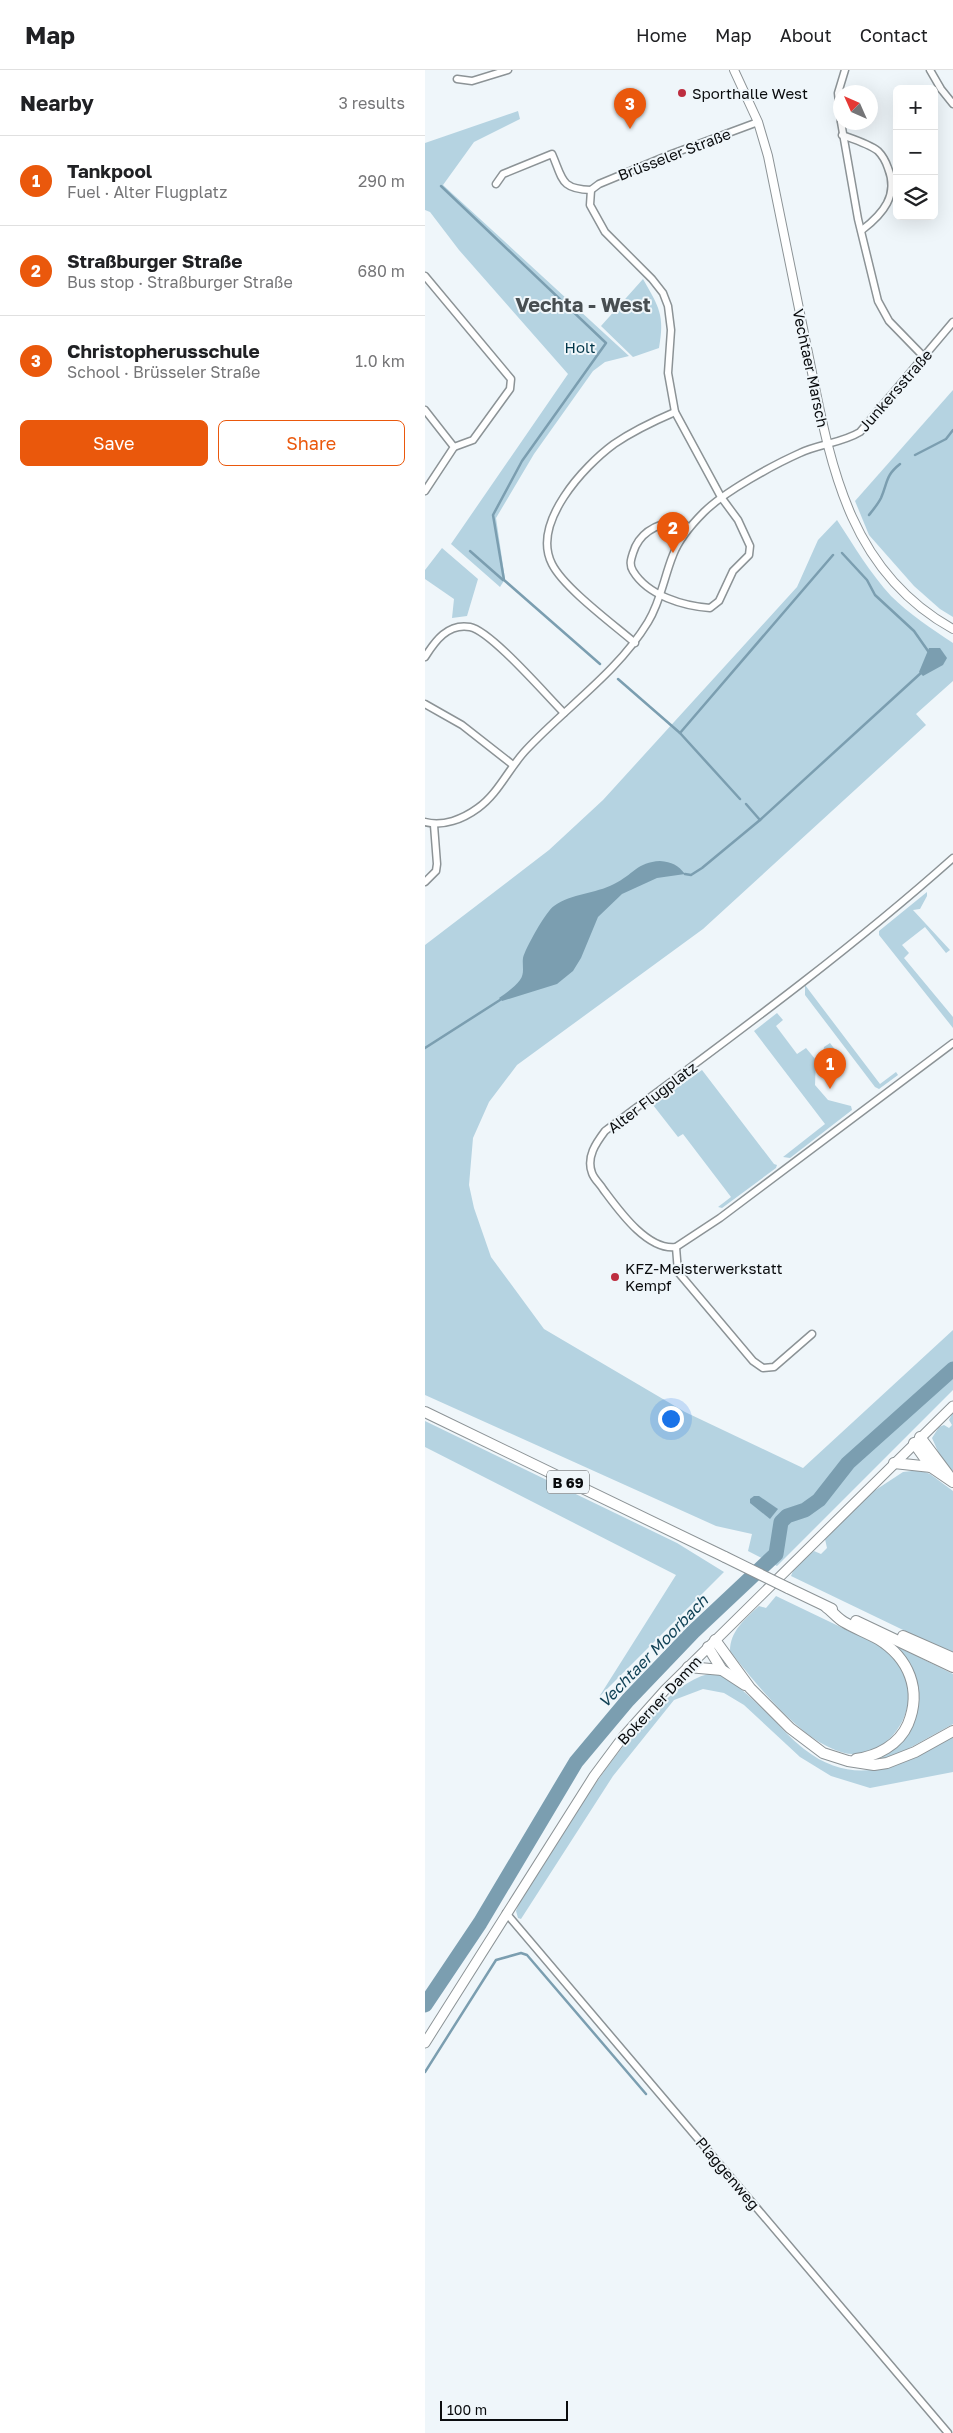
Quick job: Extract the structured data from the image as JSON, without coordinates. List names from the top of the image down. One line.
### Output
{"streets":{"main road":["B 69","Bokerner Damm"],"street":["Brüsseler Straße","Vechtaer Marsch","Junkersstraße","Alter Flugplatz","Plaggenweg"]},"crossings":[["Brüsseler Straße","Vechtaer Marsch"],["Vechtaer Marsch","Junkersstraße"],["Bokerner Damm","Plaggenweg"]],"districts":["Vechta - West"],"water":["Vechtaer Moorbach"],"parks":["Holt"],"places":["Sporthalle West","KFZ-Meisterwerkstatt Kempf"],"scale_bar":"100 m","north":"top left","page":{"header":"Map","nav":["Home","Map","About","Contact"],"heading":["Nearby","3 results"],"map_buttons":["+","−"],"pins":["3","2","1"],"list":[{"mark":"1","name":"Tankpool","note":"Fuel · Alter Flugplatz","value":"290 m"},{"mark":"2","name":"Straßburger Straße","note":"Bus stop · Straßburger Straße","value":"680 m"},{"mark":"3","name":"Christopherusschule","note":"School · Brüsseler Straße","value":"1.0 km"}],"buttons":["Save","Share"],"scale":"100 m"}}
